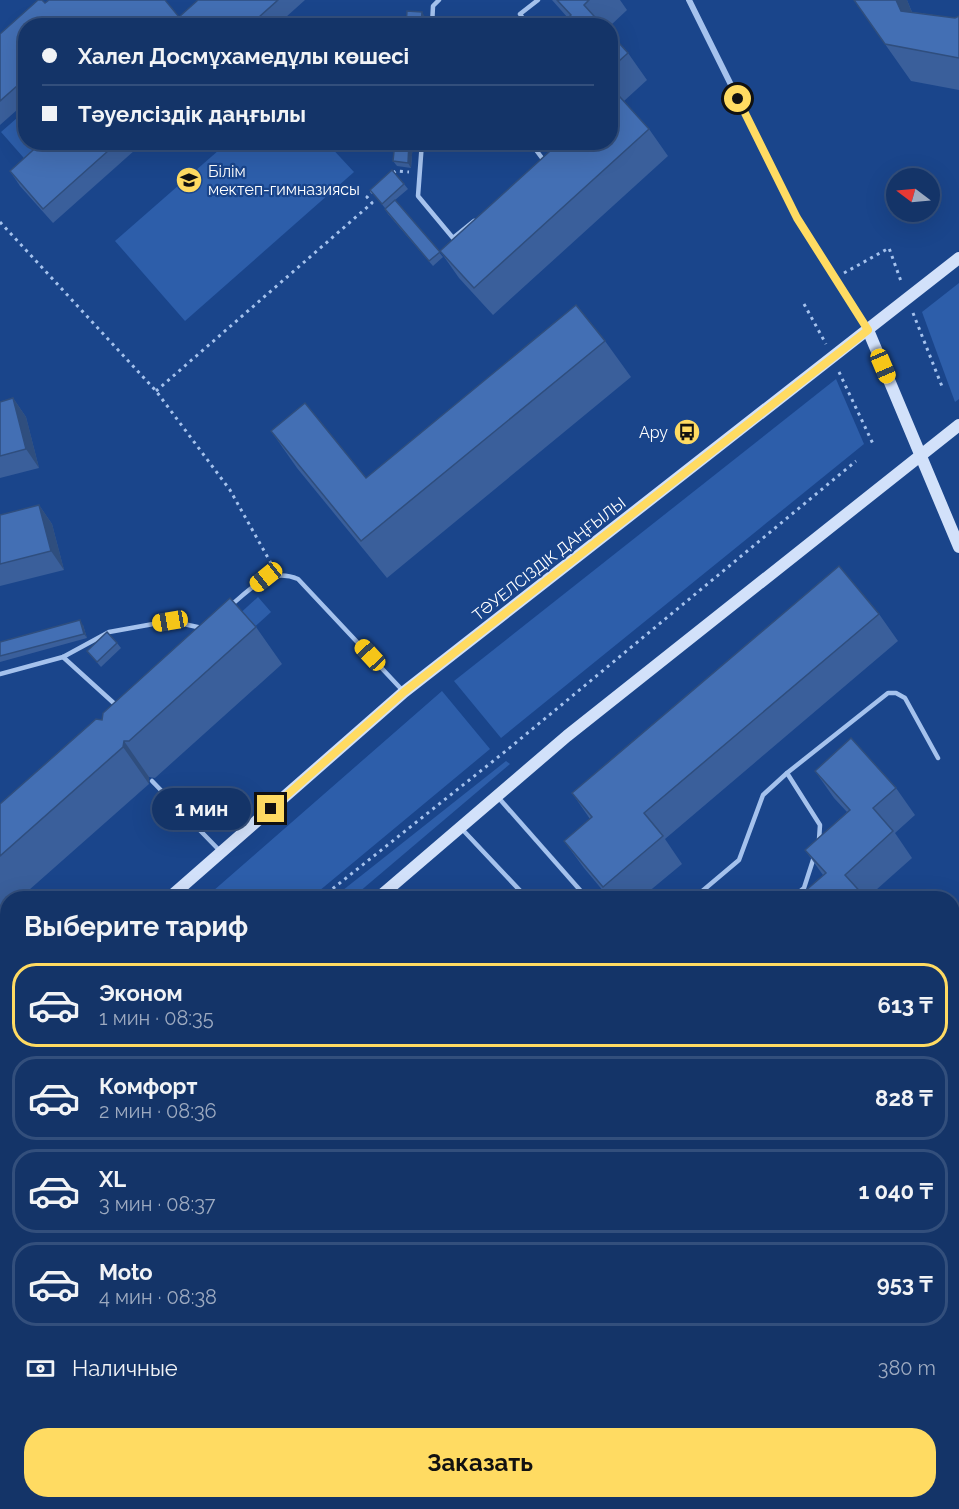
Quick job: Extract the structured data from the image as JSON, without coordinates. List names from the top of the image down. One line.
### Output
{"streets":{"street":["ТӘУЕЛСІЗДІК ДАҢҒЫЛЫ"]},"places":{"school or university":["Білім мектеп-гимназиясы"],"bus stop":["Ару"]},"north":"left","page":{"banner":["Халел Досмұхамедұлы көшесі","Тәуелсіздік даңғылы"],"bubble":"1 мин","heading":"Выберите тариф","list":[{"name":"Эконом","note":"1 мин · 08:35","value":"613 ₸"},{"name":"Комфорт","note":"2 мин · 08:36","value":"828 ₸"},{"name":"XL","note":"3 мин · 08:37","value":"1 040 ₸"},{"name":"Moto","note":"4 мин · 08:38","value":"953 ₸"}],"pay":["Наличные","380 m"],"buttons":"Заказать"}}
